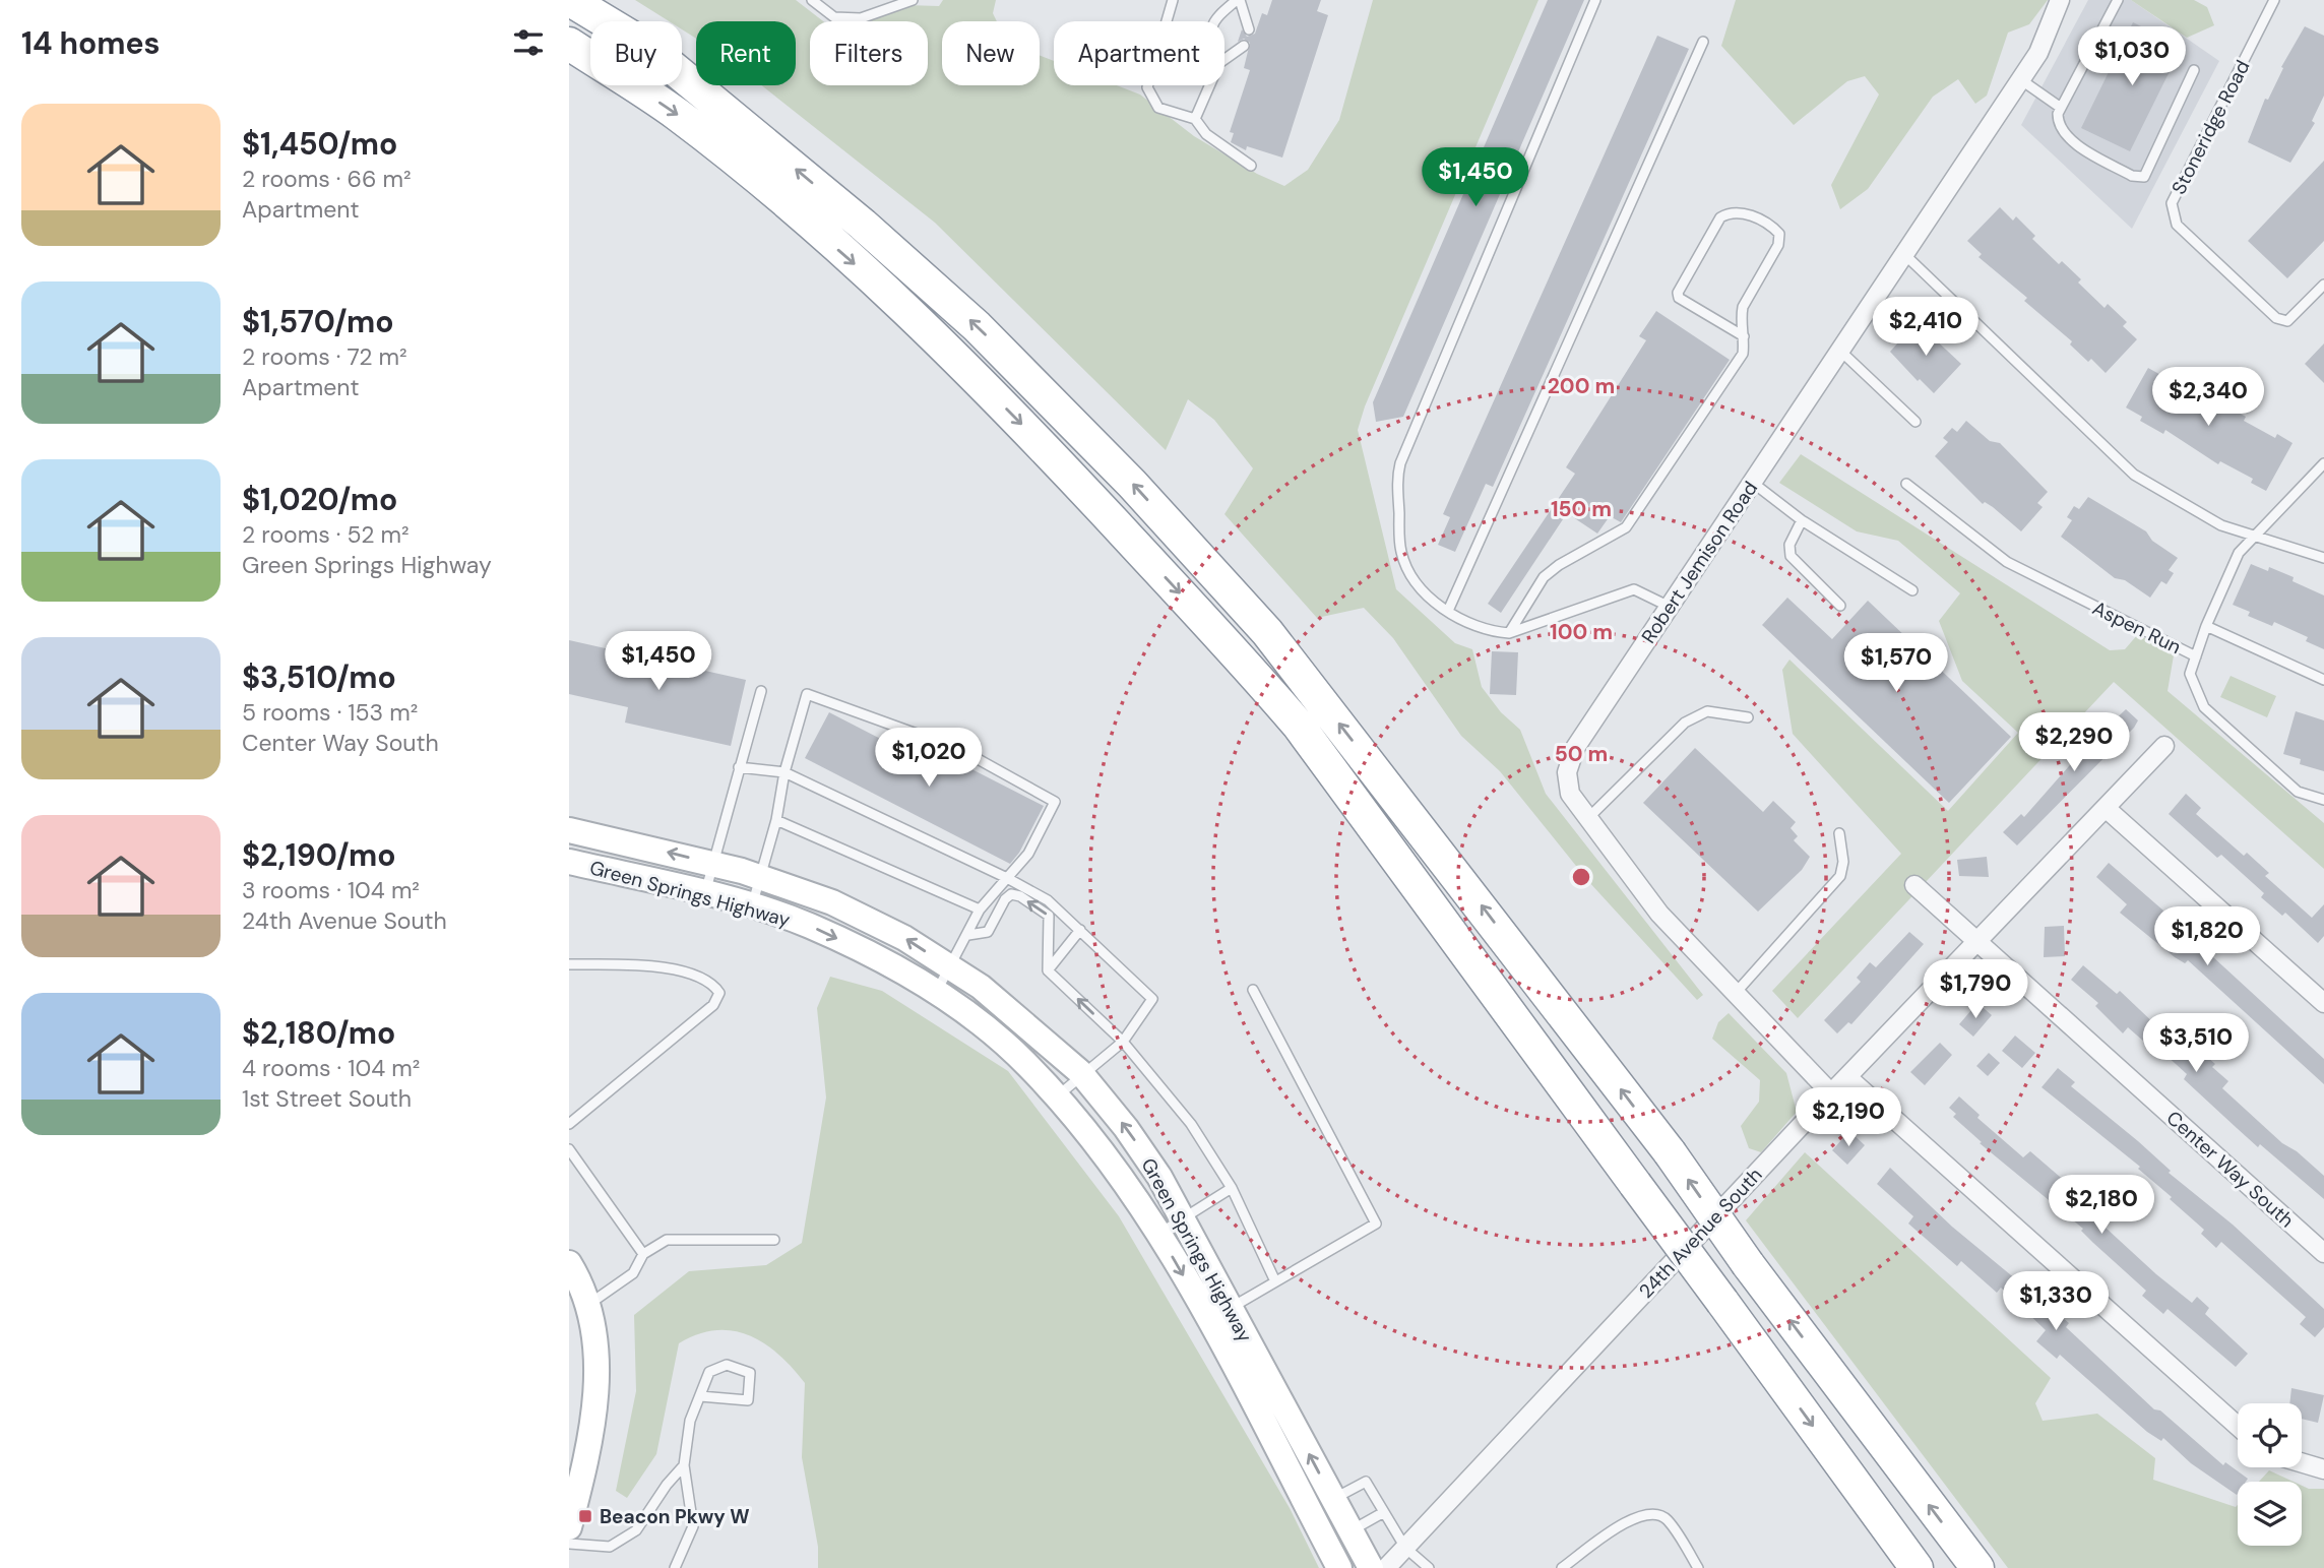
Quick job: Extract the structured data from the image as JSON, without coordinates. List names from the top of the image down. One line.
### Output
{"streets":{"main road":["Green Springs Highway"],"street":["Robert Jemison Road","Center Way South","24th Avenue South"],"lane":["Stoneridge Road","Aspen Run"]},"crossings":[["Robert Jemison Road","24th Avenue South"],["Center Way South","24th Avenue South"]],"places":{"transit":["Beacon Pkwy W"]},"page":{"heading":"14 homes","chip":["Buy","Rent","Filters","New","Apartment"],"price":["$1,030","$1,450","$2,410","$2,340","$1,450","$1,570","$2,290","$1,020","$1,820","$1,790","$3,510","$2,190","$2,180","$1,330"],"list":[{"name":"$1,450/mo","note":"2 rooms · 66 m² · Apartment"},{"name":"$1,570/mo","note":"2 rooms · 72 m² · Apartment"},{"name":"$1,020/mo","note":"2 rooms · 52 m² · Green Springs Highway"},{"name":"$3,510/mo","note":"5 rooms · 153 m² · Center Way South"},{"name":"$2,190/mo","note":"3 rooms · 104 m² · 24th Avenue South"},{"name":"$2,180/mo","note":"4 rooms · 104 m² · 1st Street South"}]},"rings":["200 m","150 m","100 m","50 m"]}
